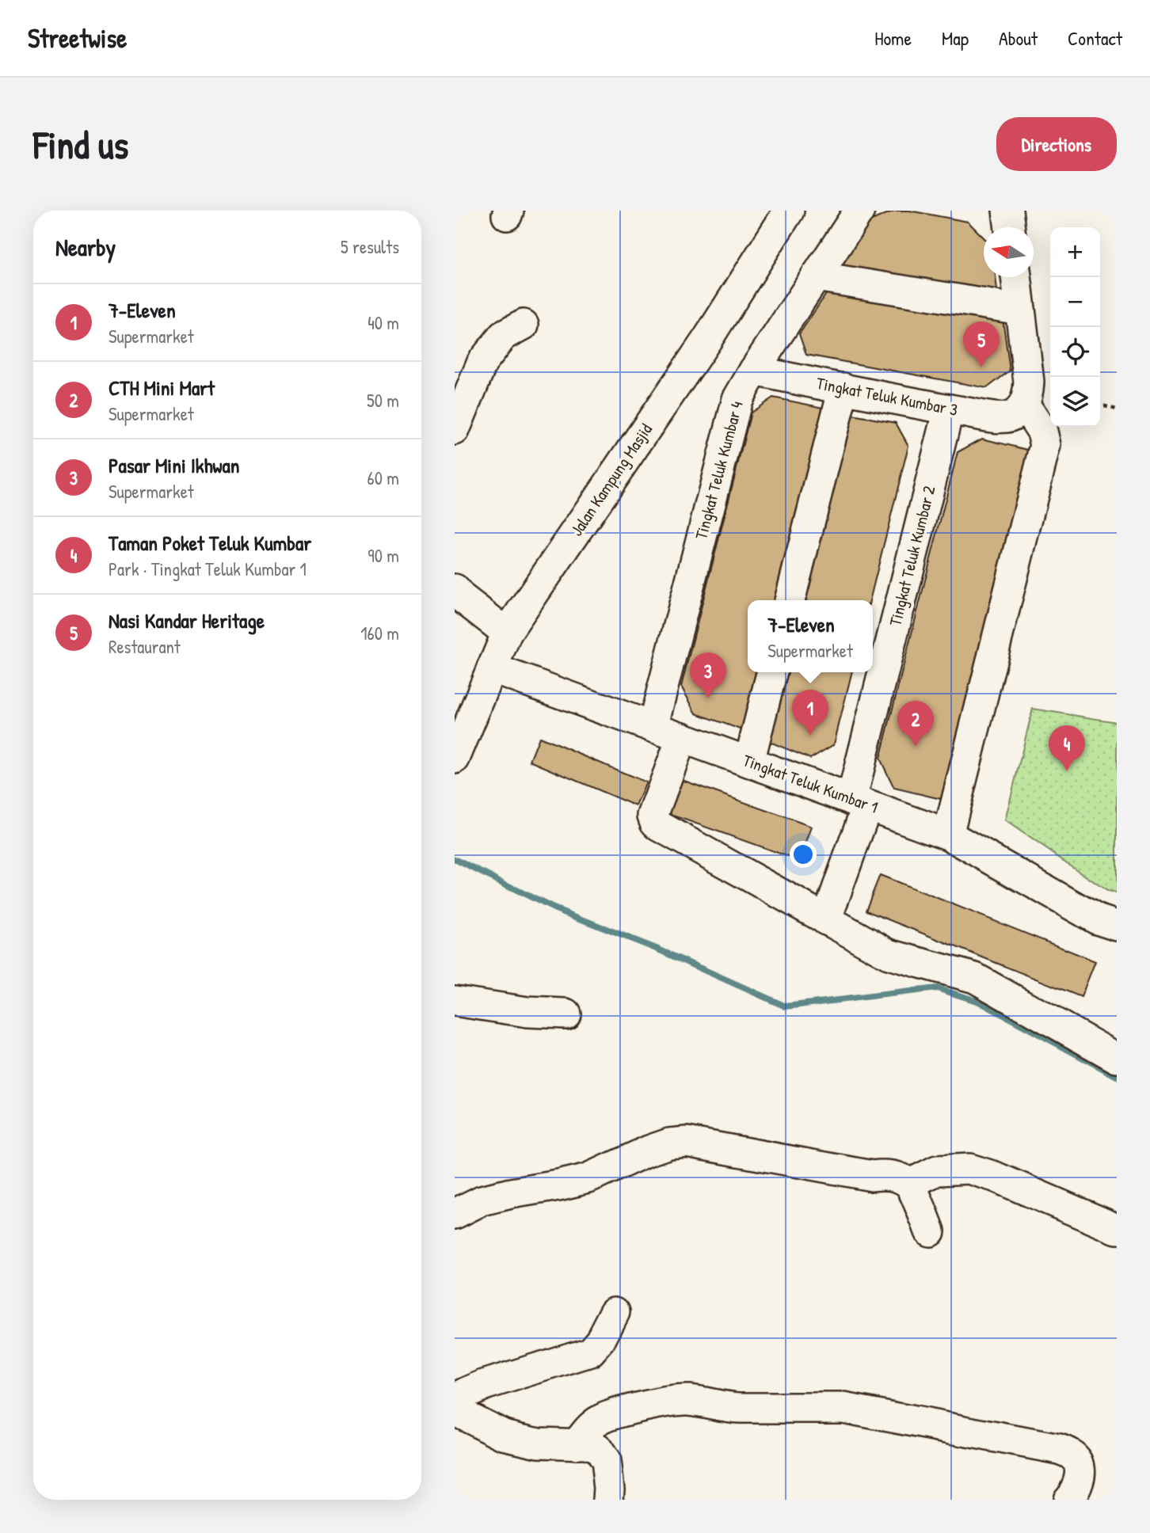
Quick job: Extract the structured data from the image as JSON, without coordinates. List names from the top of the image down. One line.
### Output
{"streets":{"street":["Tingkat Teluk Kumbar 3","Tingkat Teluk Kumbar 4","Jalan Kampung Masjid","Tingkat Teluk Kumbar 2","Tingkat Teluk Kumbar 1"]},"crossings":[["Tingkat Teluk Kumbar 3","Tingkat Teluk Kumbar 4"],["Tingkat Teluk Kumbar 3","Tingkat Teluk Kumbar 2"],["Tingkat Teluk Kumbar 4","Tingkat Teluk Kumbar 1"],["Jalan Kampung Masjid","Tingkat Teluk Kumbar 1"],["Tingkat Teluk Kumbar 2","Tingkat Teluk Kumbar 1"]],"north":"left","page":{"header":"Streetwise","nav":["Home","Map","About","Contact"],"buttons":"Directions","title":"Find us","heading":["Nearby","5 results"],"map_buttons":["+","−"],"list":[{"mark":"1","name":"7-Eleven","note":"Supermarket","value":"40 m"},{"mark":"2","name":"CTH Mini Mart","note":"Supermarket","value":"50 m"},{"mark":"3","name":"Pasar Mini Ikhwan","note":"Supermarket","value":"60 m"},{"mark":"4","name":"Taman Poket Teluk Kumbar","note":"Park · Tingkat Teluk Kumbar 1","value":"90 m"},{"mark":"5","name":"Nasi Kandar Heritage","note":"Restaurant","value":"160 m"}],"pins":["5","3","1","2","4"],"popup":["7-Eleven","Supermarket"]}}
